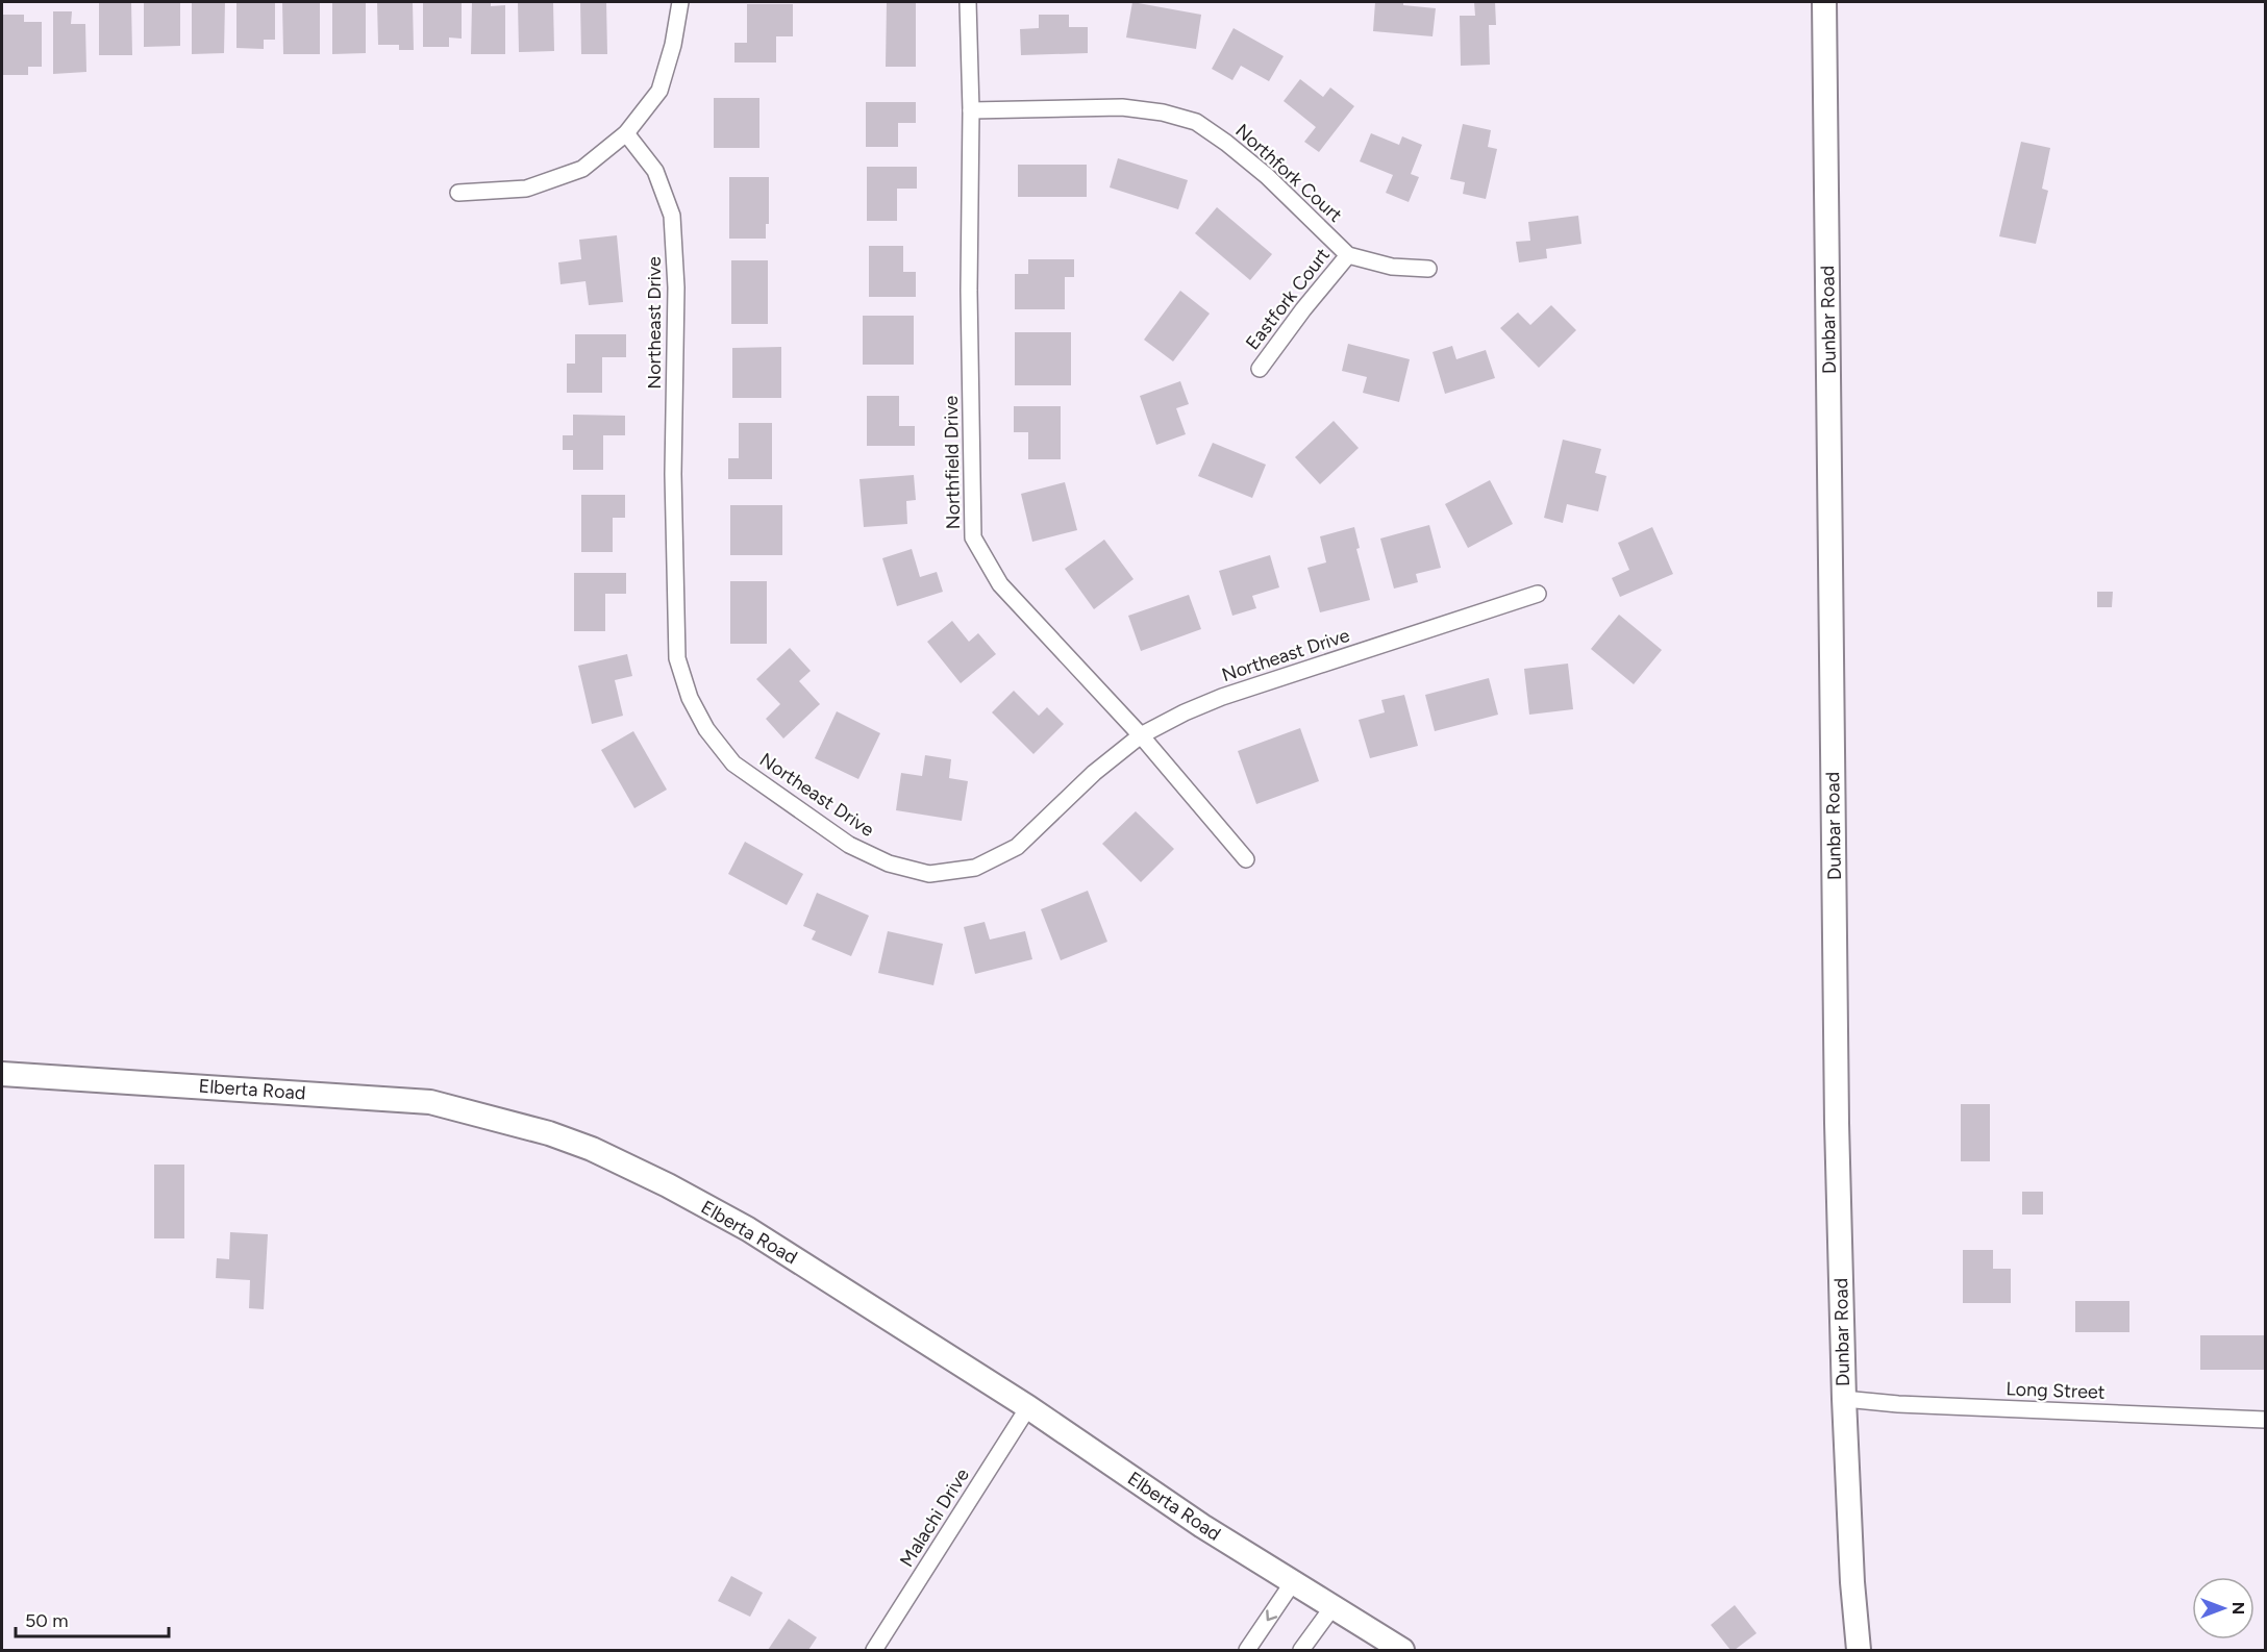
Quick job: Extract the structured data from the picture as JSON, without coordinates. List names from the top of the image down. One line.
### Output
{"streets":{"street":["Northfork Court","Eastfork Court","Dunbar Road","Northeast Drive","Northfield Drive","Elberta Road","Long Street","Malachi Drive"]},"crossings":[["Northfork Court","Eastfork Court"],["Northfork Court","Northfield Drive"],["Dunbar Road","Long Street"],["Northeast Drive","Northfield Drive"],["Elberta Road","Malachi Drive"]],"scale_bar":"50 m","north":"right"}
